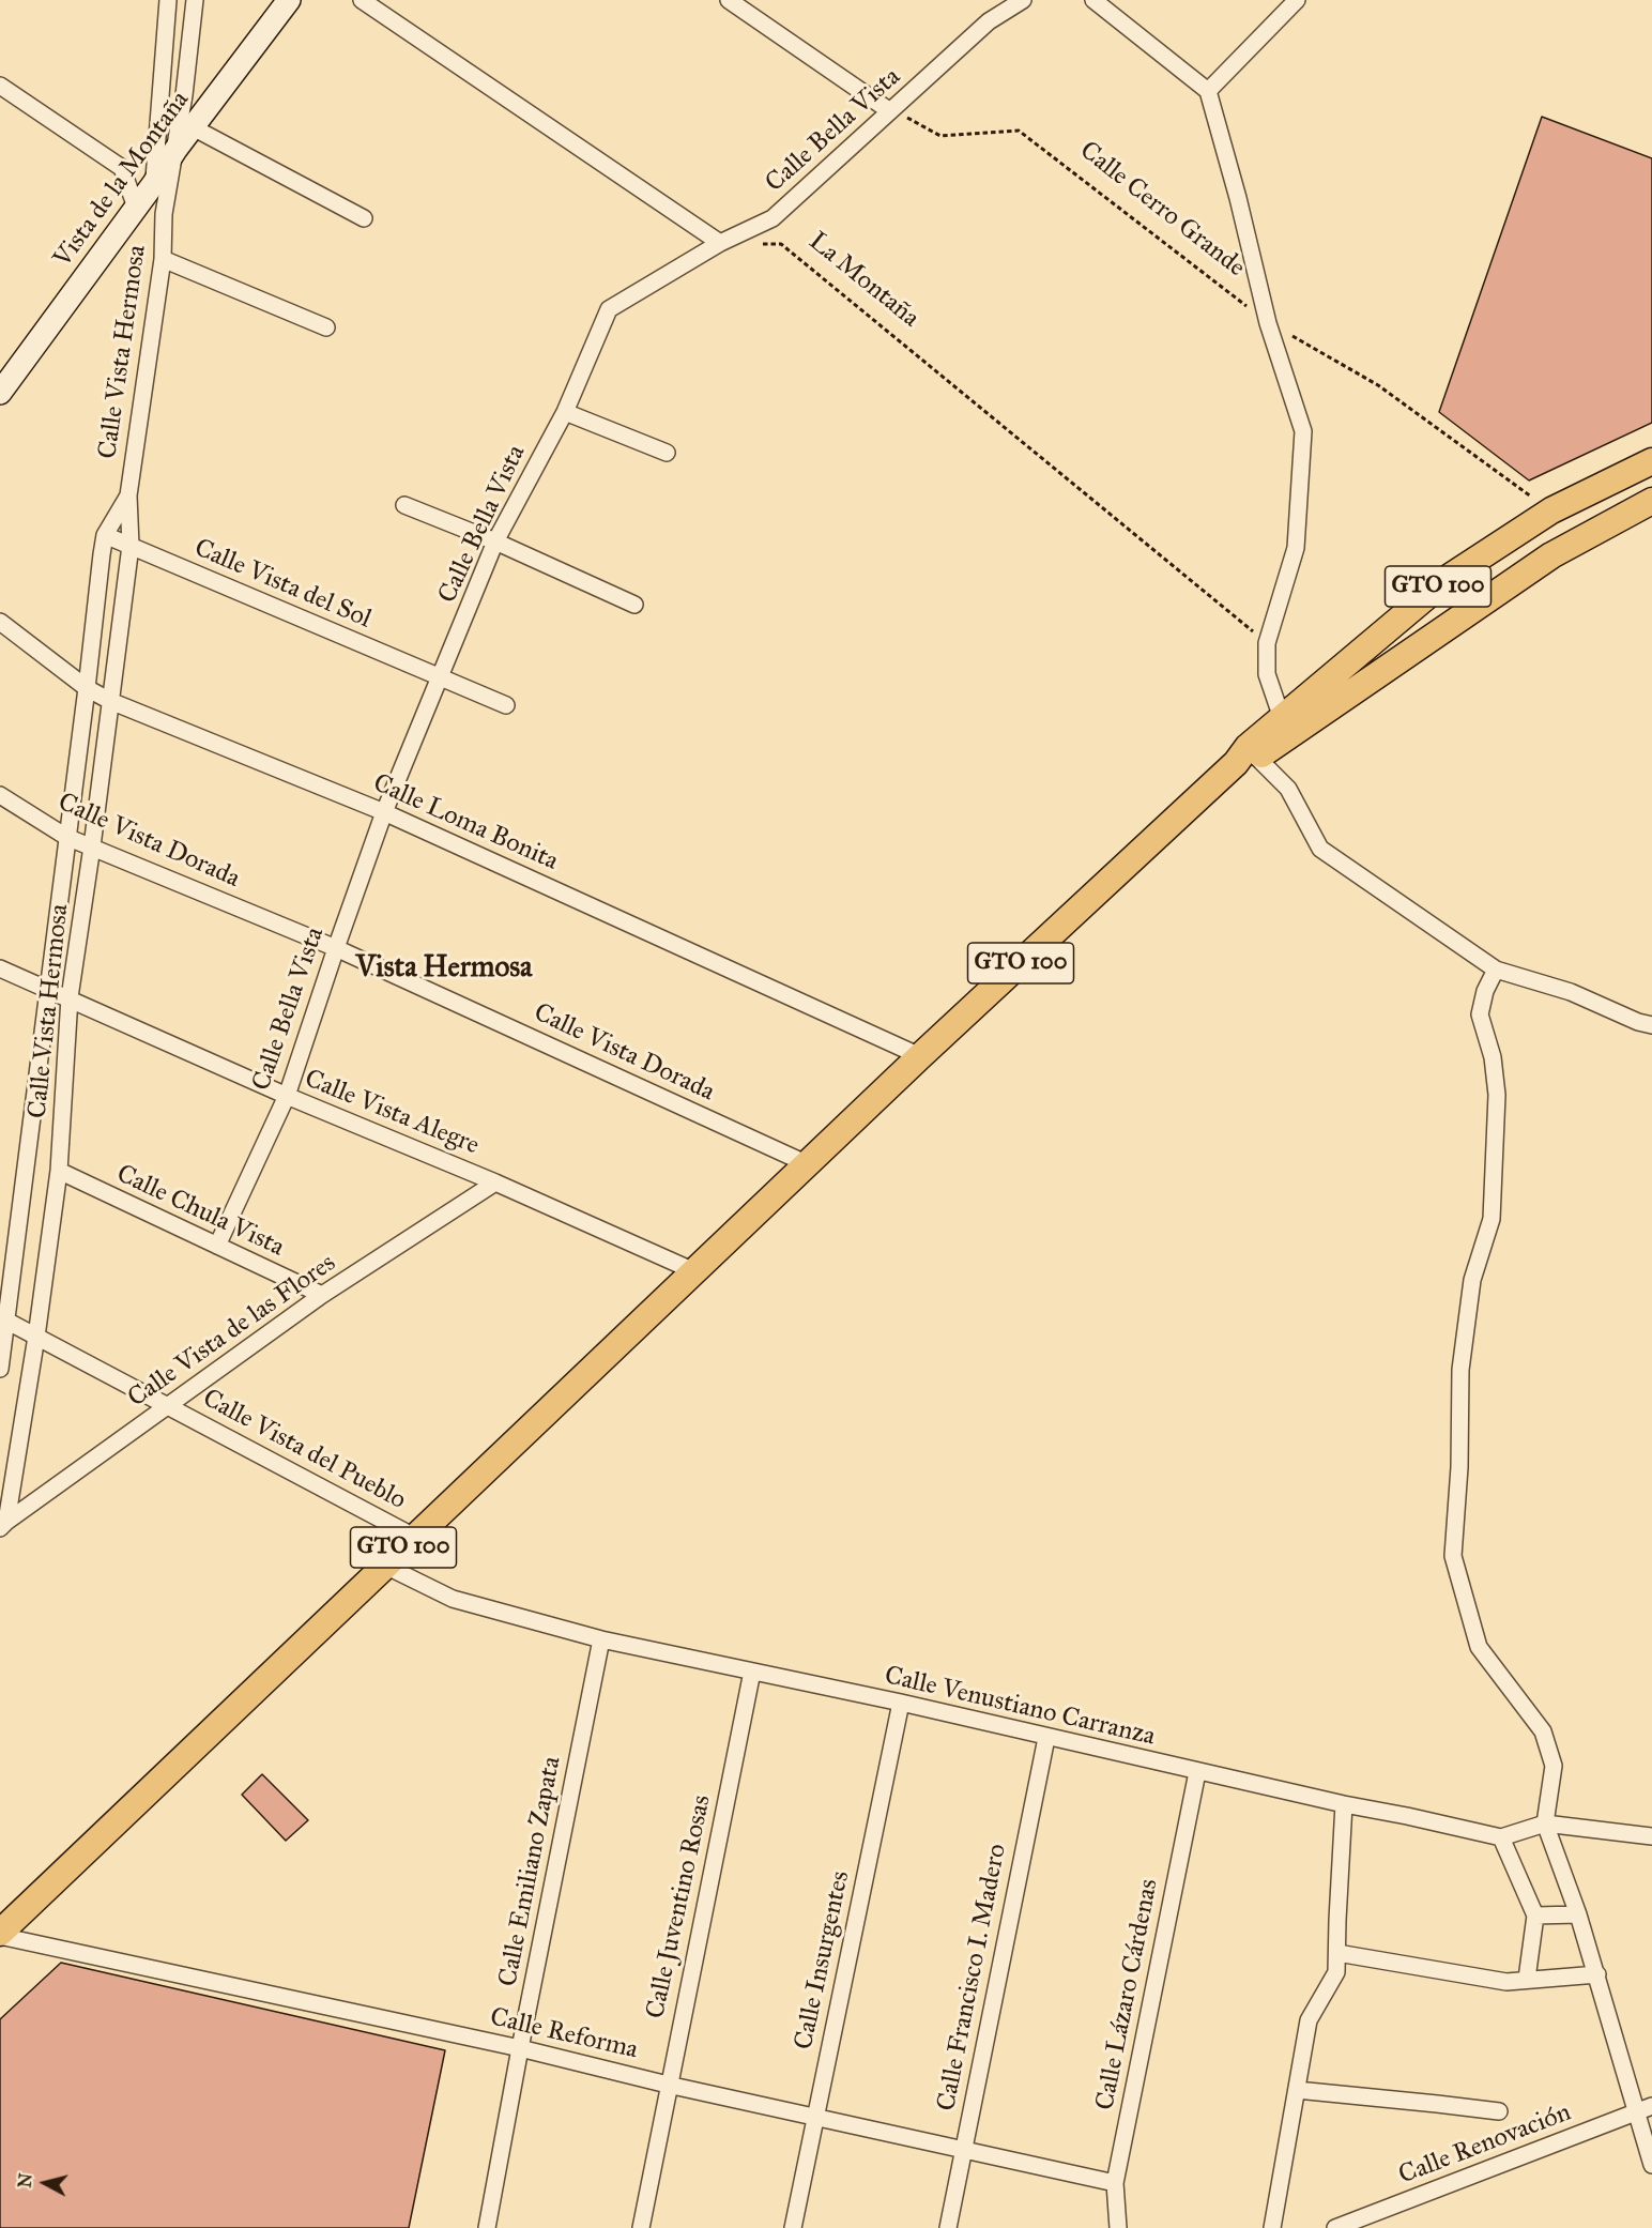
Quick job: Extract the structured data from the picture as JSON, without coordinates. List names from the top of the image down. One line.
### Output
{"streets":{"main road":["GTO 100"],"street":["Calle Bella Vista","Vista de la Montaña","Calle Vista Hermosa","Calle Vista del Sol","Calle Loma Bonita","Calle Vista Dorada","Calle Vista Alegre","Calle Chula Vista","Calle Vista de las Flores","Calle Vista del Pueblo","Calle Venustiano Carranza","Calle Emiliano Zapata","Calle Juventino Rosas","Calle Insurgentes","Calle Francisco I. Madero","Calle Lázaro Cárdenas","Calle Reforma","Calle Renovación"],"path":["Calle Cerro Grande","La Montaña"]},"crossings":[["Calle Bella Vista","Calle Cerro Grande"],["Calle Bella Vista","Calle Vista del Sol"],["Calle Bella Vista","Calle Loma Bonita"],["Calle Bella Vista","Calle Vista Dorada"],["Calle Bella Vista","Calle Vista Alegre"],["Calle Bella Vista","Calle Chula Vista"],["Vista de la Montaña","Calle Vista Hermosa"],["Calle Cerro Grande","GTO 100"],["Calle Vista Hermosa","Calle Vista del Sol"],["Calle Vista Hermosa","Calle Loma Bonita"],["Calle Vista Hermosa","Calle Vista Dorada"],["Calle Vista Hermosa","Calle Vista Alegre"],["Calle Vista Hermosa","Calle Chula Vista"],["Calle Vista Hermosa","Calle Vista de las Flores"],["Calle Vista Hermosa","Calle Vista del Pueblo"],["GTO 100","Calle Loma Bonita"],["GTO 100","Calle Vista Dorada"],["GTO 100","Calle Vista Alegre"],["GTO 100","Calle Vista del Pueblo"],["GTO 100","Calle Venustiano Carranza"],["GTO 100","Calle Reforma"],["Calle Vista Alegre","Calle Vista de las Flores"],["Calle Chula Vista","Calle Vista de las Flores"],["Calle Vista de las Flores","Calle Vista del Pueblo"],["Calle Venustiano Carranza","Calle Emiliano Zapata"],["Calle Venustiano Carranza","Calle Juventino Rosas"],["Calle Venustiano Carranza","Calle Insurgentes"],["Calle Venustiano Carranza","Calle Francisco I. Madero"],["Calle Venustiano Carranza","Calle Lázaro Cárdenas"],["Calle Emiliano Zapata","Calle Reforma"],["Calle Juventino Rosas","Calle Reforma"],["Calle Insurgentes","Calle Reforma"],["Calle Francisco I. Madero","Calle Reforma"],["Calle Lázaro Cárdenas","Calle Reforma"]],"districts":["Vista Hermosa"],"north":"left"}
